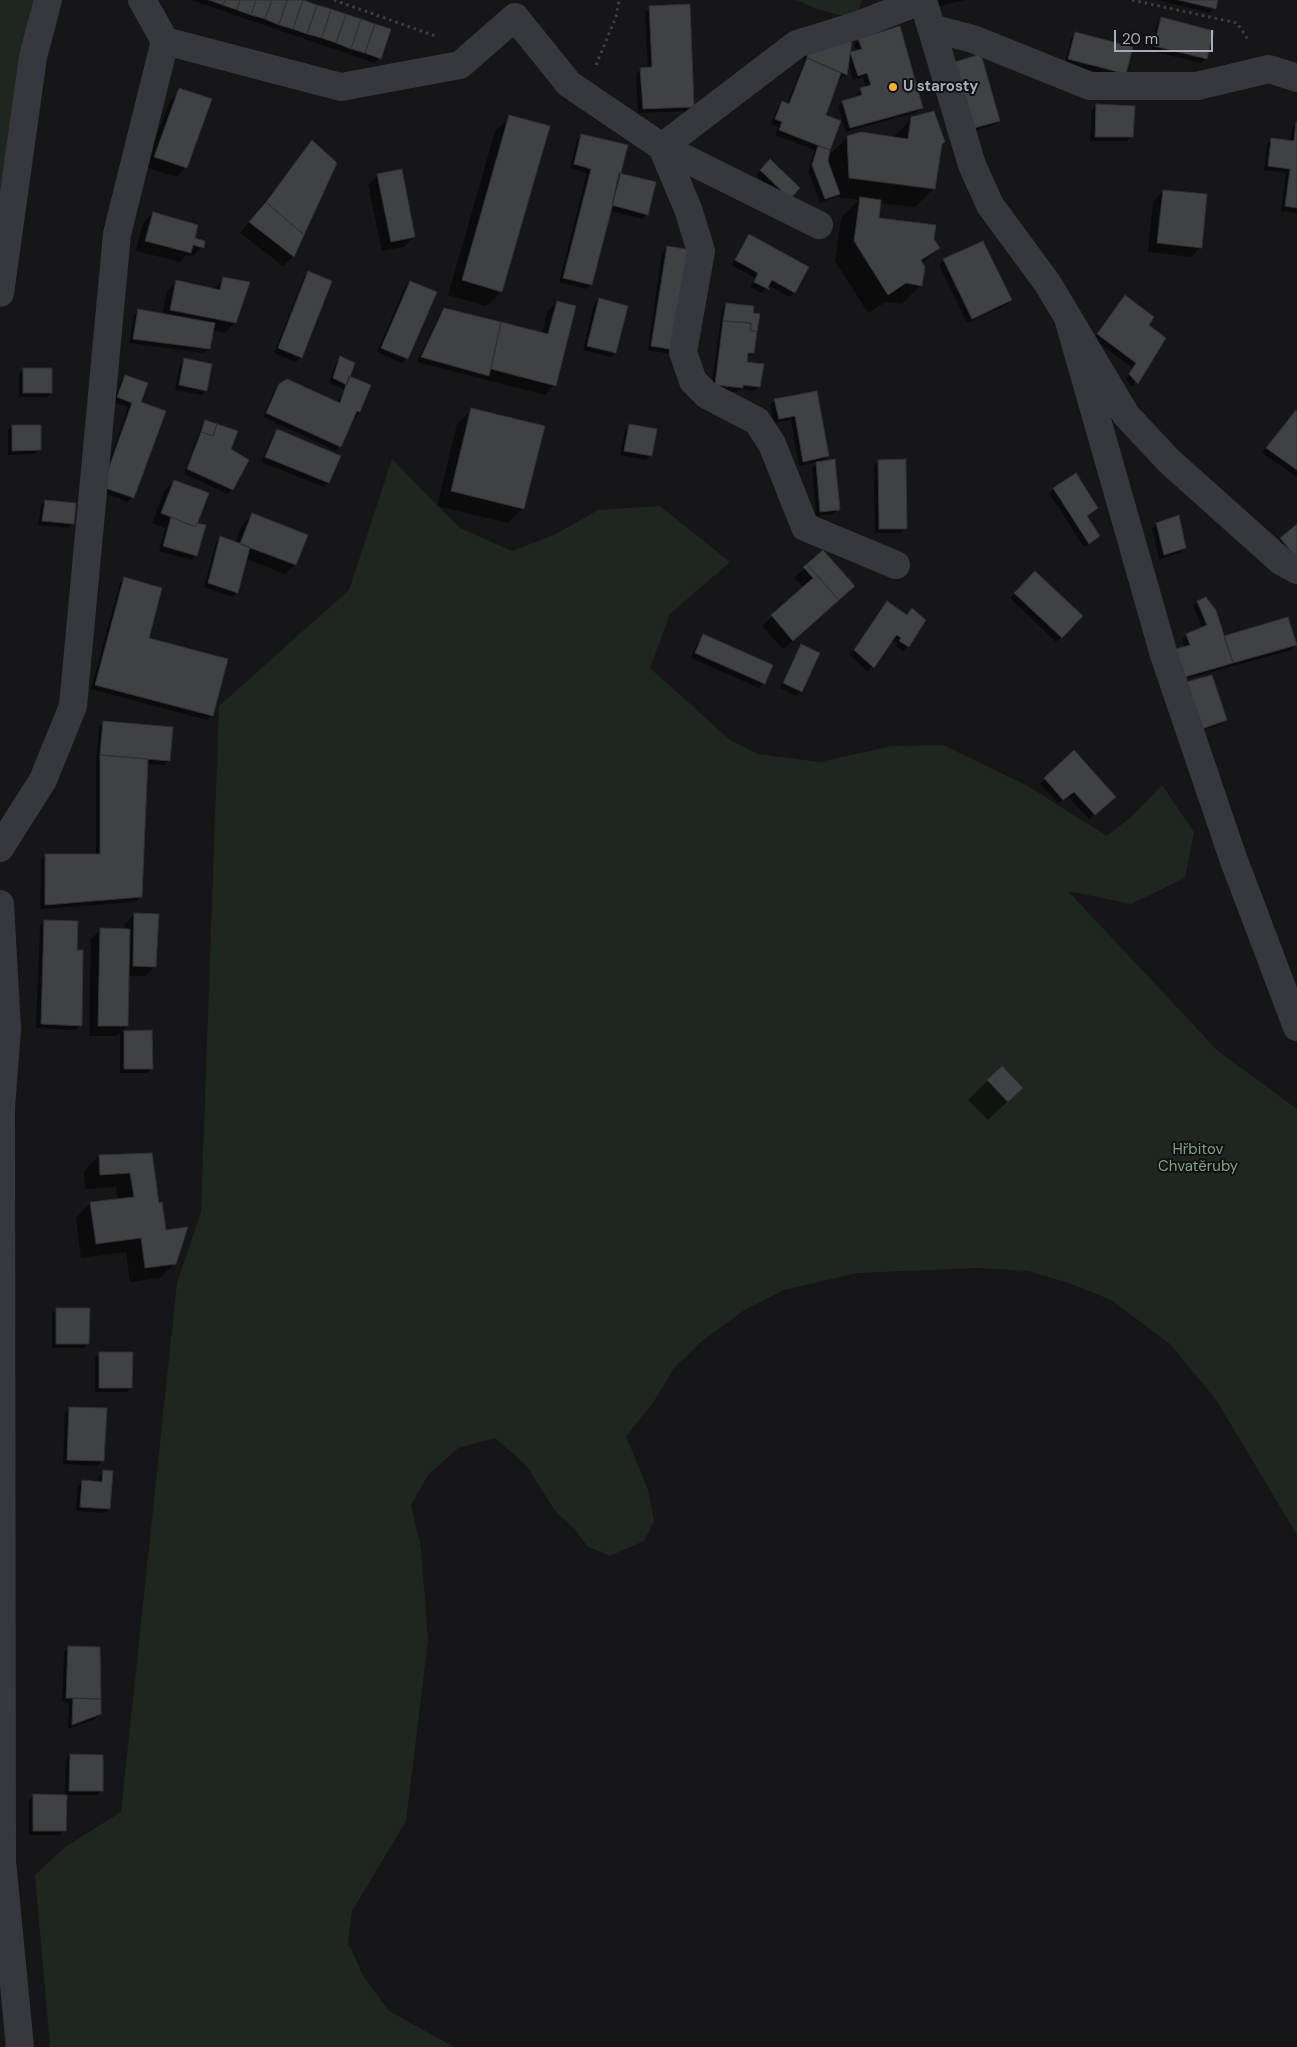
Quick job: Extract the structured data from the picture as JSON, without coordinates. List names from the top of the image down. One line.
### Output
{"parks":["Hřbitov Chvatěruby"],"places":["U starosty"],"scale_bar":"20 m"}
